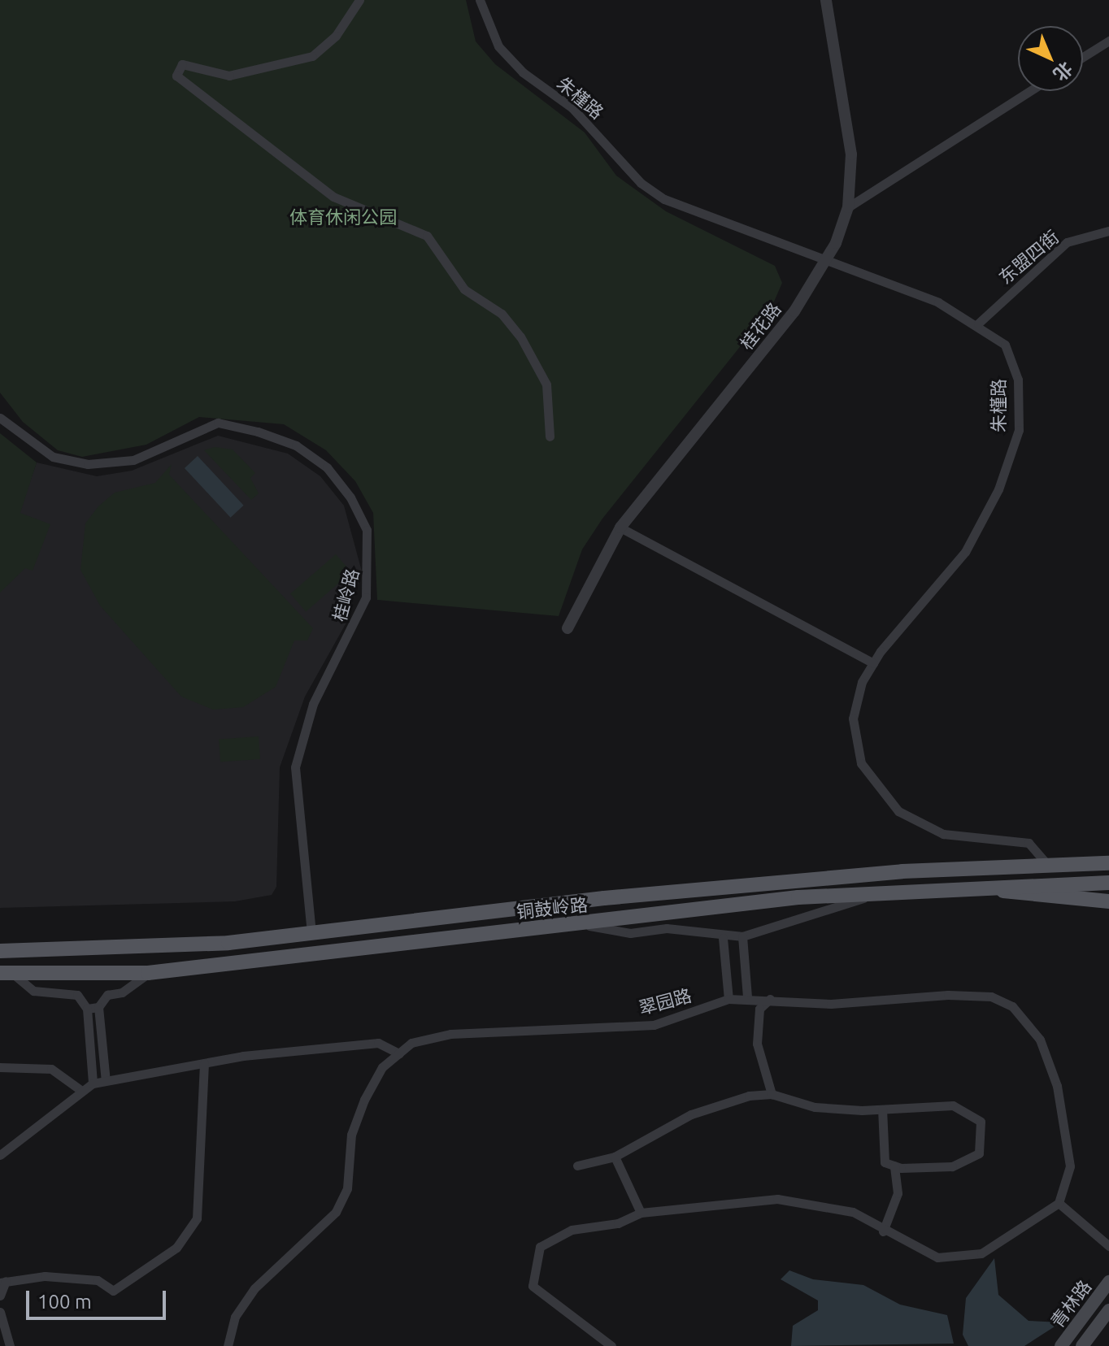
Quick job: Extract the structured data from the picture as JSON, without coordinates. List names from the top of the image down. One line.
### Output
{"streets":{"main road":["铜鼓岭路","青林路"],"street":["朱槿路","东盟四街","桂花路","桂岭路","翠园路"]},"crossings":[["朱槿路","东盟四街"],["朱槿路","桂花路"],["朱槿路","铜鼓岭路"],["桂岭路","铜鼓岭路"]],"parks":["体育休闲公园"],"scale_bar":"100 m","north":"bottom right"}
